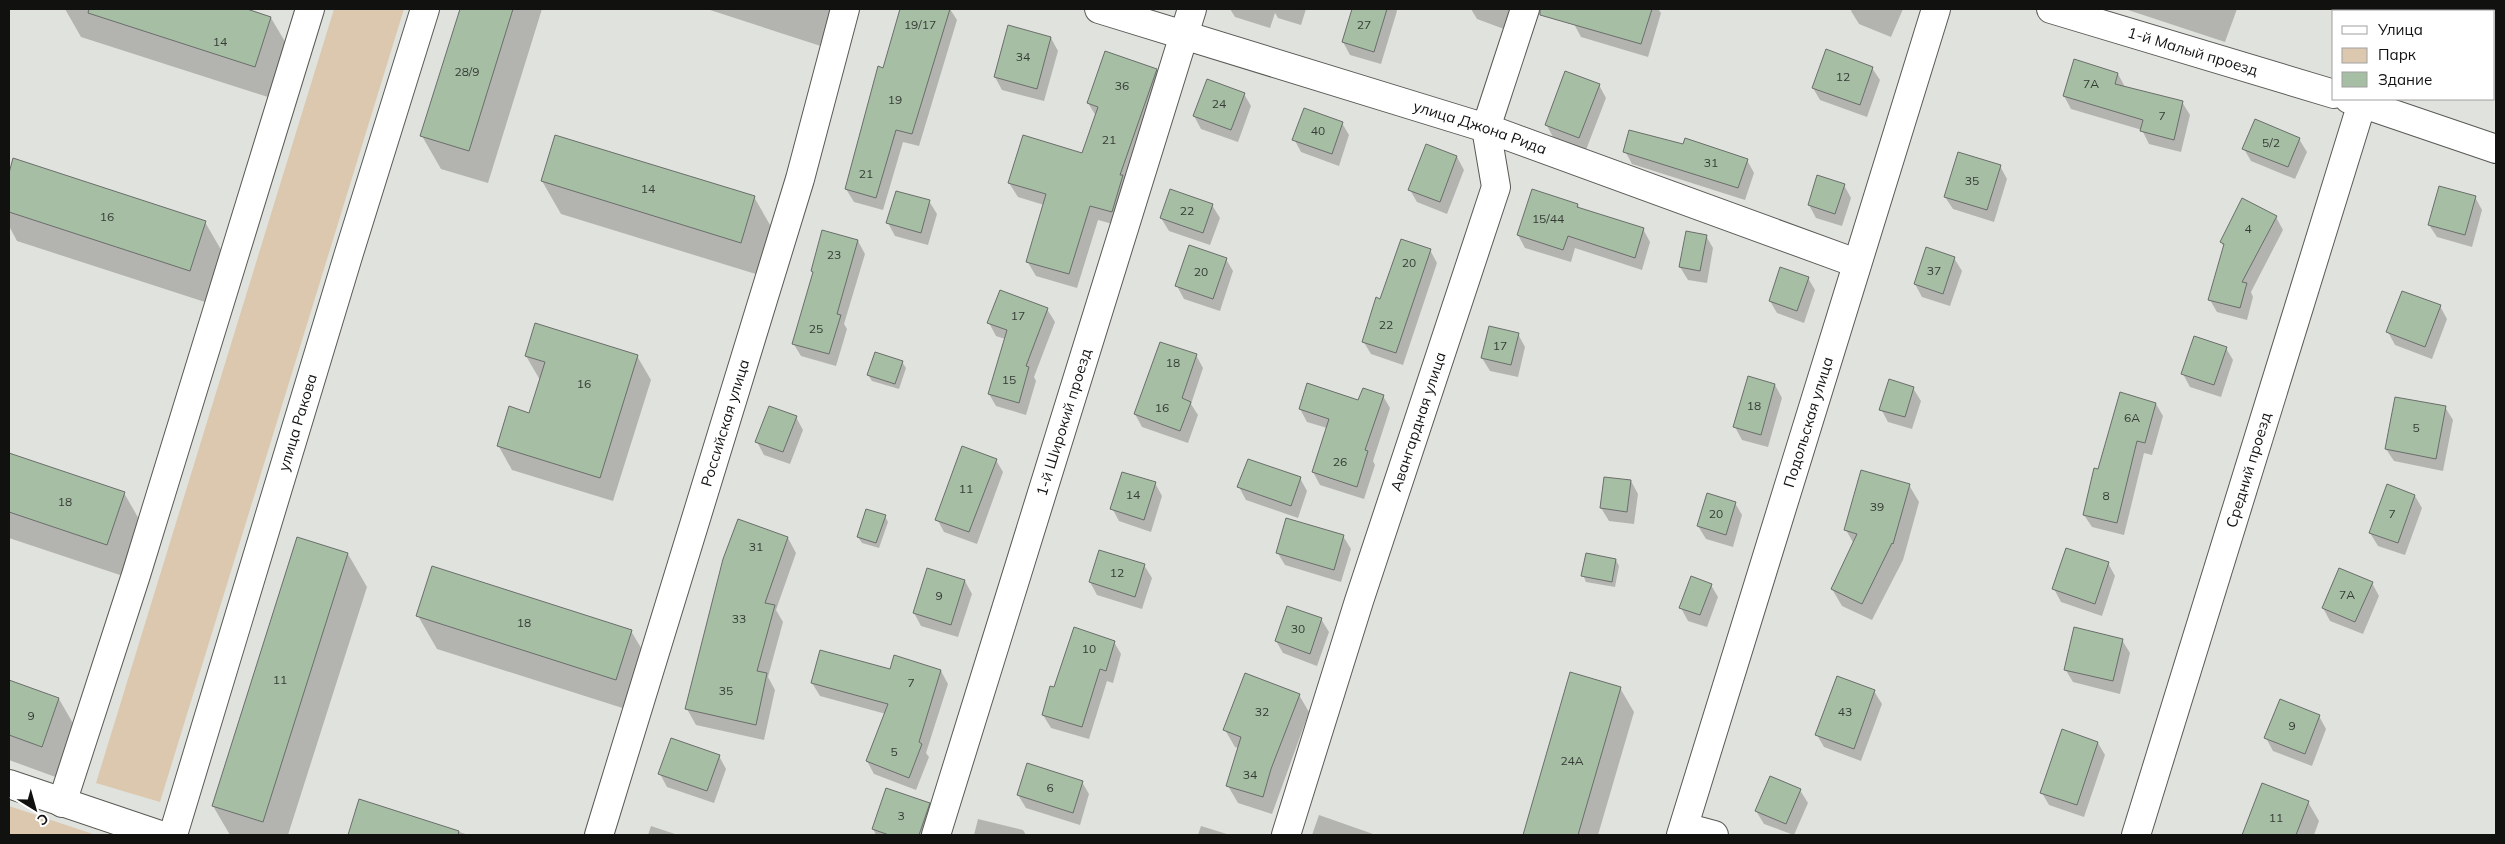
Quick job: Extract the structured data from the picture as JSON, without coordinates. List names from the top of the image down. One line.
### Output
{"streets":{"street":["1-й Малый проезд","улица Джона Рида","улица Ракова","1-й Широкий проезд","Авангардная улица","Подольская улица","Российская улица","Средний проезд"]},"crossings":[["улица Джона Рида","1-й Широкий проезд"],["улица Джона Рида","Авангардная улица"],["улица Джона Рида","Подольская улица"]],"house_numbers":["19/17","27","14","34","28/9","12","7А","36","19","24","7","40","21","5/2","31","21","35","14","22","16","15/44","4","23","20","37","20","17","22","25","17","18","15","16","18","16","6А","5","26","11","14","8","18","39","20","7","31","12","7А","9","33","18","30","10","11","7","35","32","43","9","9","5","24А","34","6","3","11"],"legend":["Улица","Парк","Здание"],"north":"bottom right"}
